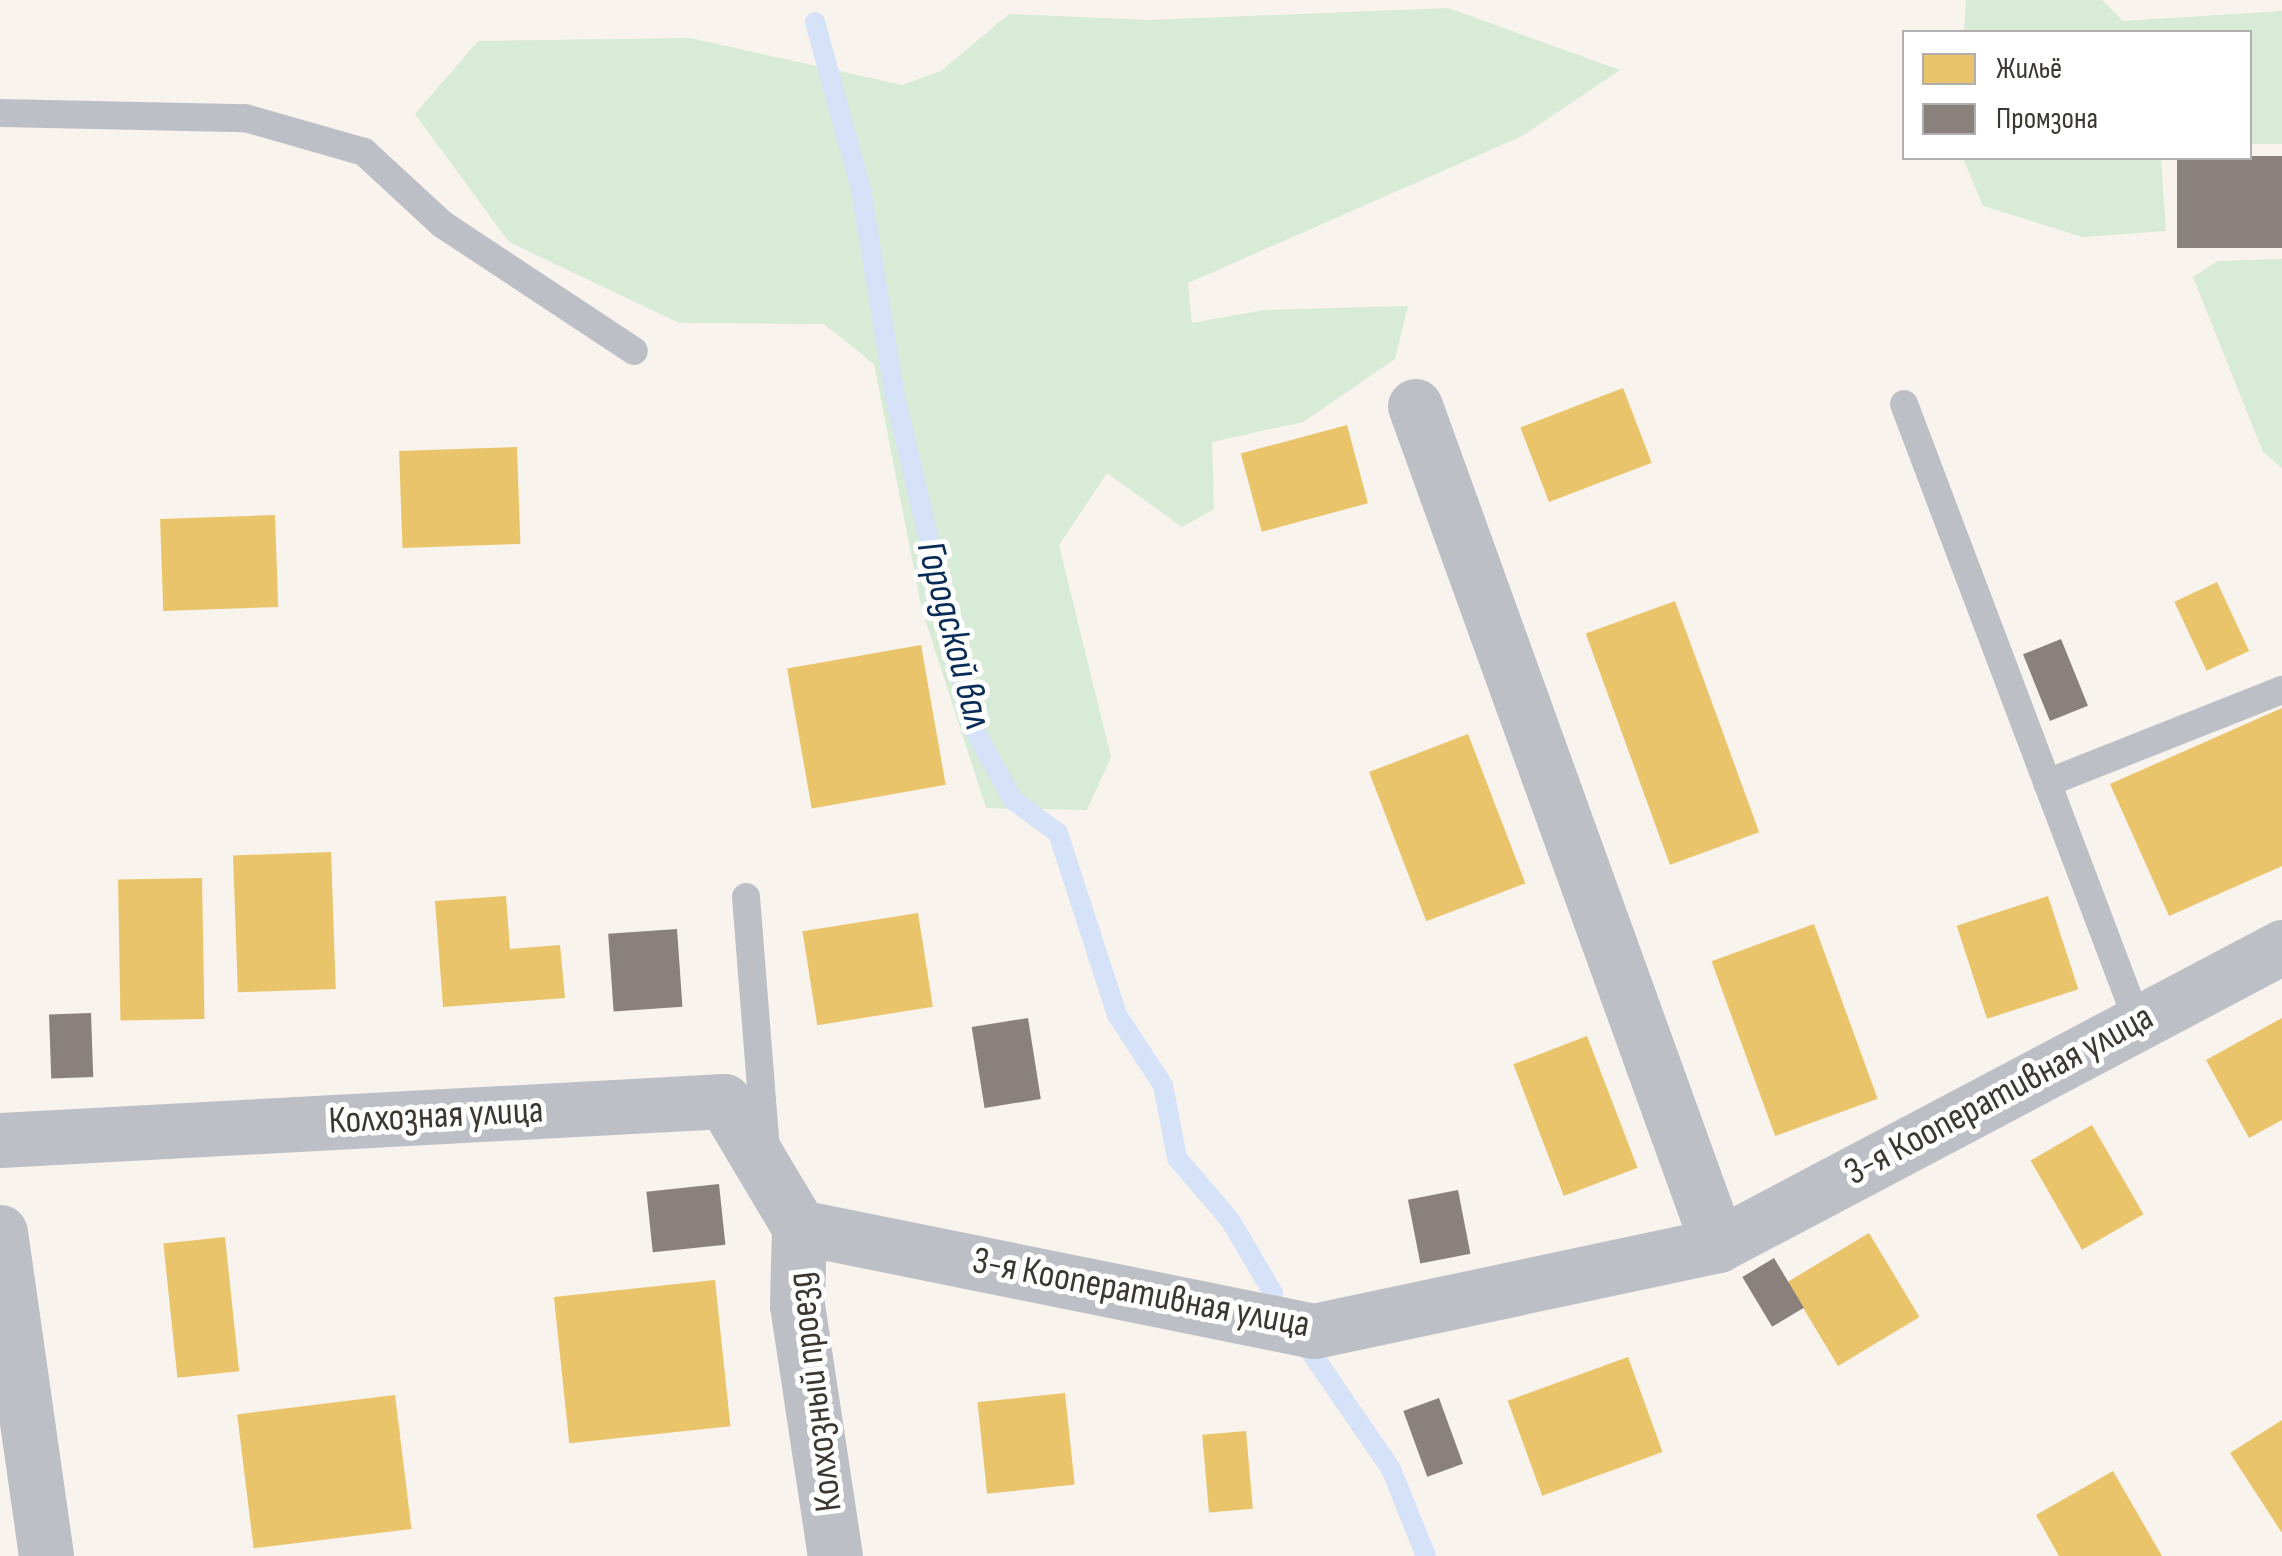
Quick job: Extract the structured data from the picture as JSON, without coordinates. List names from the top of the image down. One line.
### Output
{"streets":{"street":["3-я Кооперативная улица","Колхозная улица","Колхозный проезд"]},"crossings":[["3-я Кооперативная улица","Колхозная улица"],["3-я Кооперативная улица","Колхозный проезд"],["Колхозная улица","Колхозный проезд"]],"water":["Городской вал"],"legend":["Жильё","Промзона"]}
